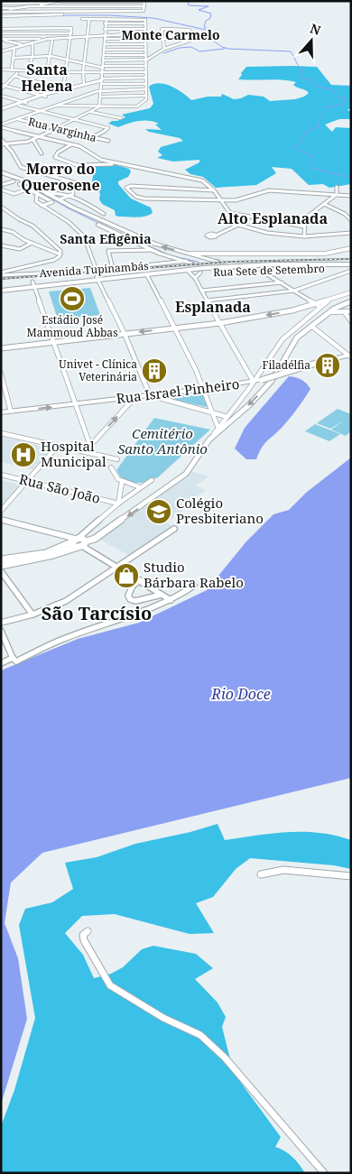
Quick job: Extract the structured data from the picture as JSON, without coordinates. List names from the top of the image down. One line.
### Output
{"streets":{"main road":["Rua Sete de Setembro","Rua Israel Pinheiro"],"street":["Rua Varginha","Avenida Tupinambás","Rua São João"]},"districts":["Monte Carmelo","Santa Helena","Morro do Querosene","Alto Esplanada","Santa Efigênia","Esplanada","São Tarcísio"],"water":["Rio Doce"],"parks":["Cemitério Santo Antônio"],"places":{"sports":["Estádio José Mammoud Abbas"],"building":["Filadélfia","Univet - Clínica Veterinária"],"hospital":["Hospital Municipal"],"school or university":["Colégio Presbiteriano"],"shop":["Studio Bárbara Rabelo"]},"north":"top"}
